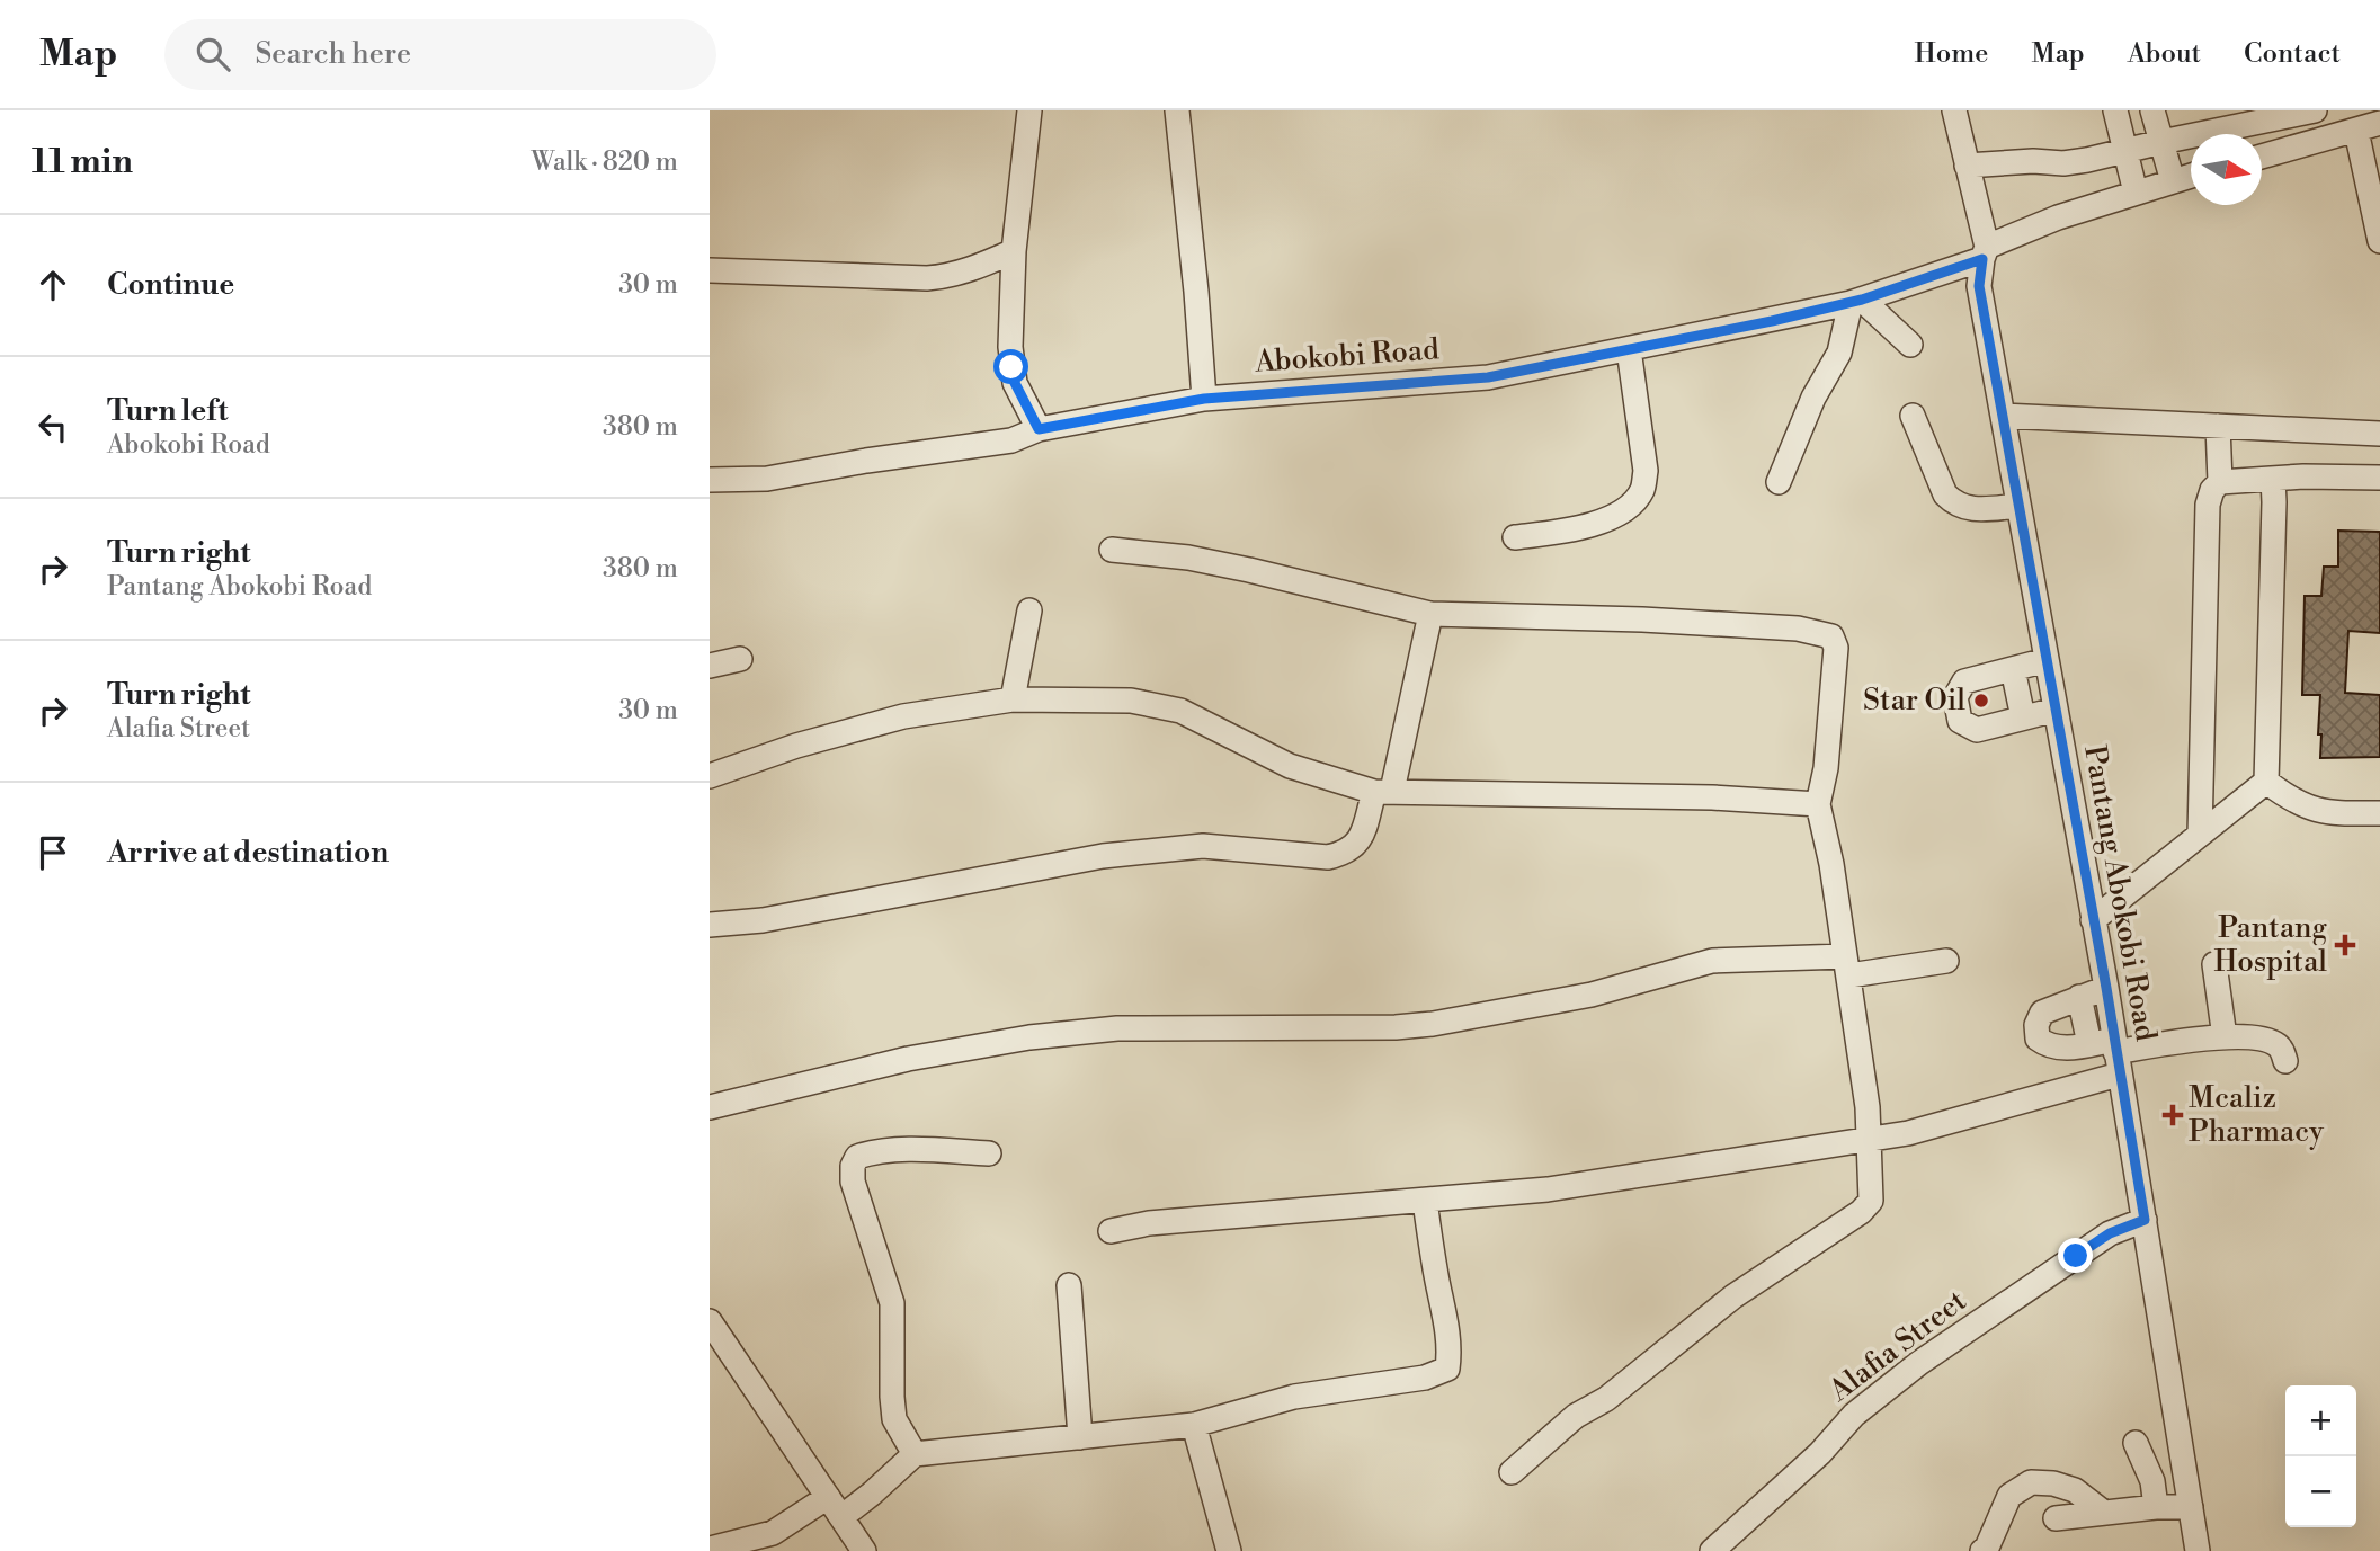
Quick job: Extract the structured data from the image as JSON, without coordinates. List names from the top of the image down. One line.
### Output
{"streets":{"street":["Abokobi Road","Pantang Abokobi Road","Alafia Street"]},"crossings":[["Abokobi Road","Pantang Abokobi Road"],["Pantang Abokobi Road","Alafia Street"]],"places":{"other":["Star Oil"],"health":["Pantang Hospital","Mcaliz Pharmacy"]},"north":"right","page":{"header":"Map","search":"Search here","nav":["Home","Map","About","Contact"],"heading":["11 min","Walk · 820 m"],"list":[["Continue","30 m"],["Turn left","Abokobi Road","380 m"],["Turn right","Pantang Abokobi Road","380 m"],["Turn right","Alafia Street","30 m"],"Arrive at destination"],"map_buttons":["+","−"]}}
